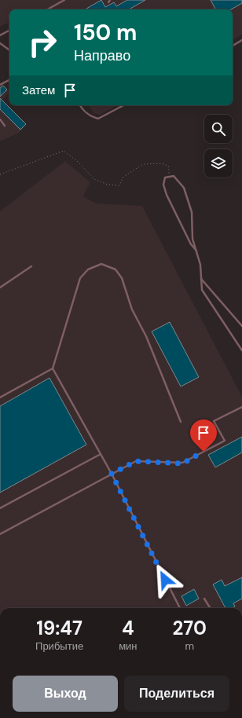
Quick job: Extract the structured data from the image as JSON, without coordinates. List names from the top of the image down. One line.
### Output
{"page":{"turn":["150 m","Направо"],"then":"Затем","eta":["19:47","Прибытие","4","мин","270","m"],"buttons":["Выход","Поделиться"]}}
